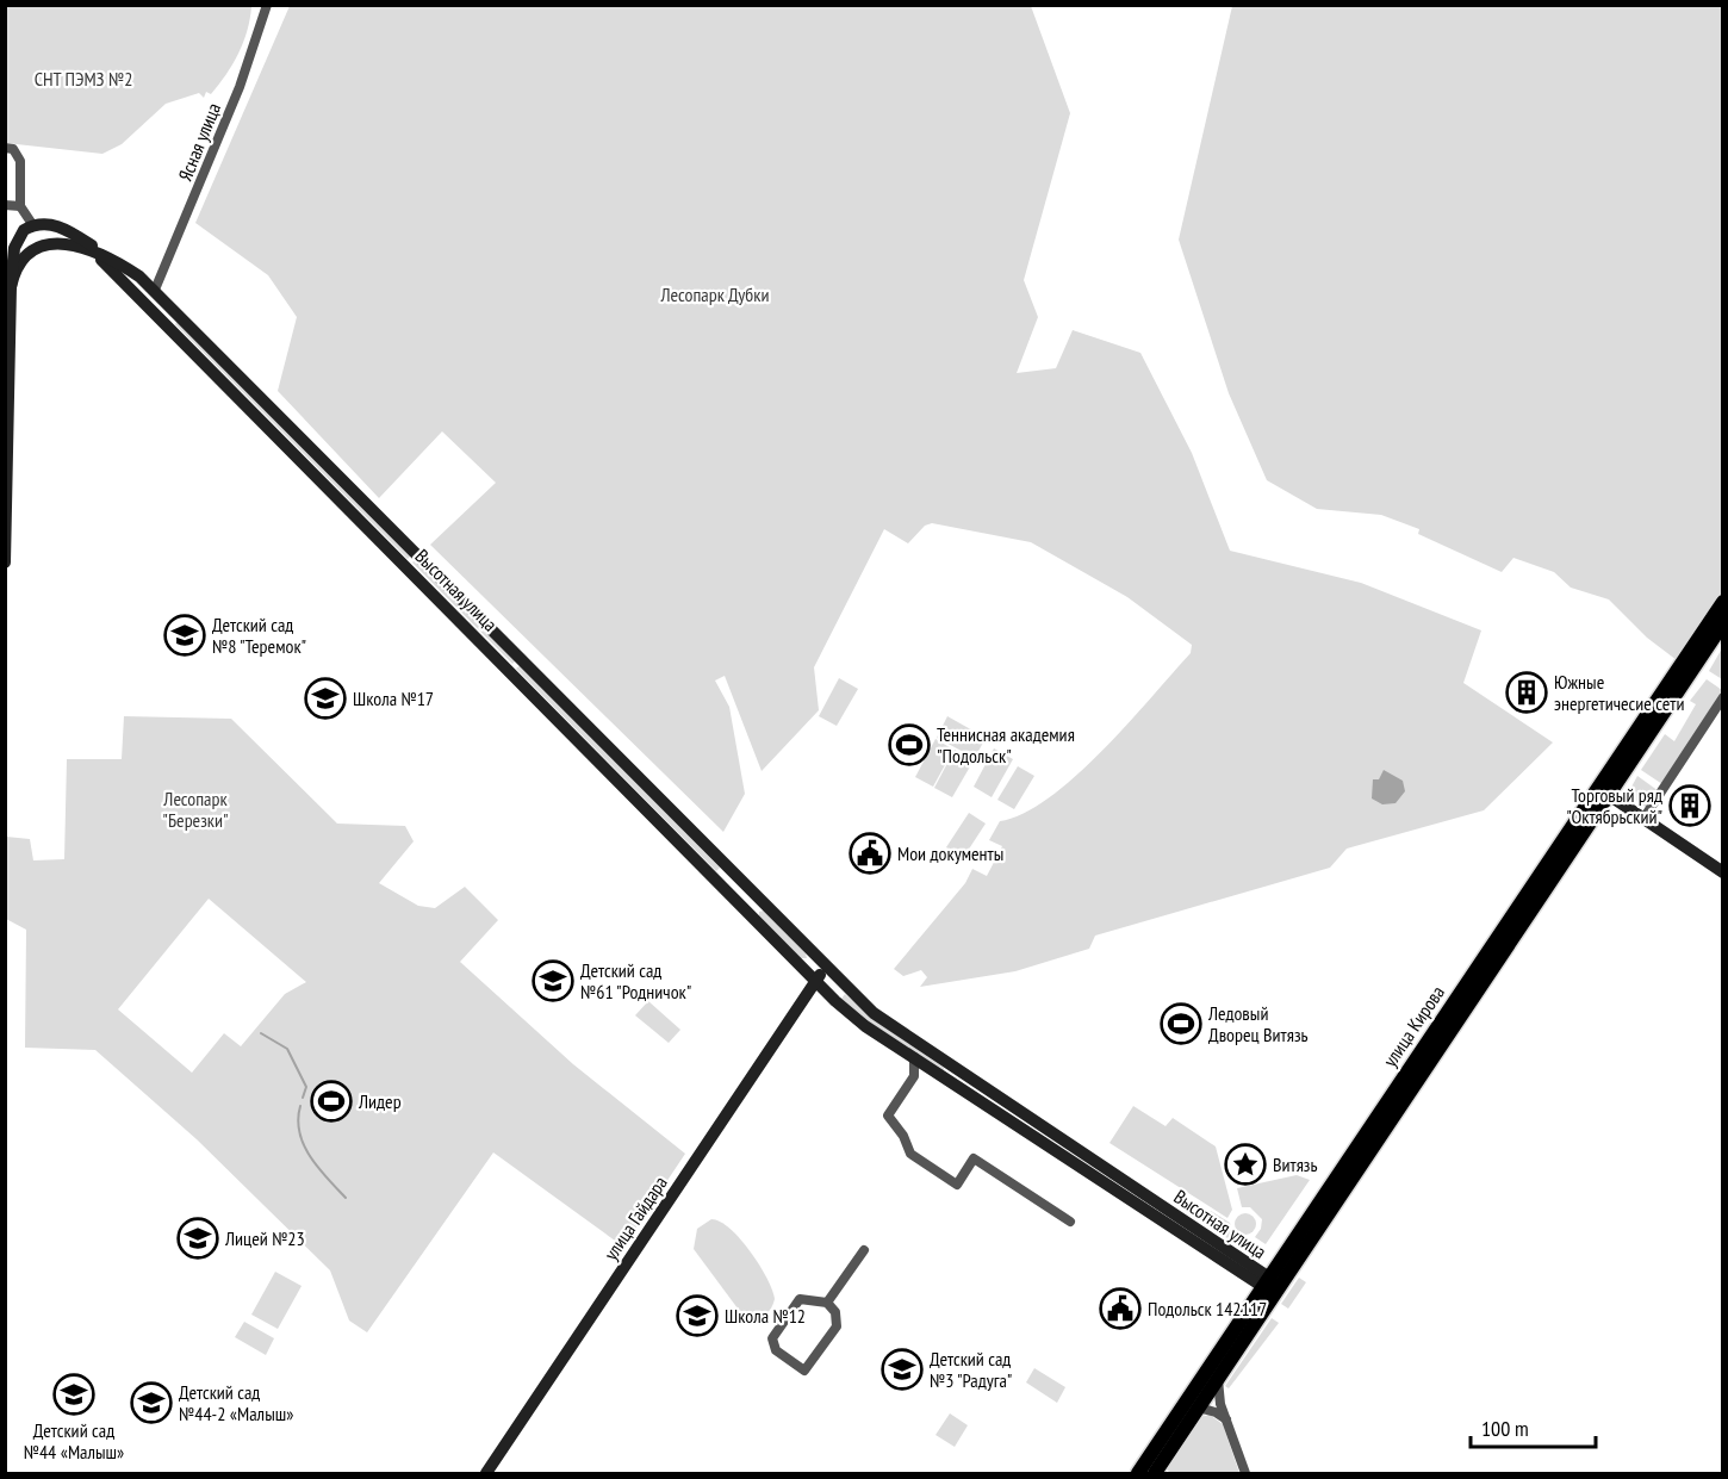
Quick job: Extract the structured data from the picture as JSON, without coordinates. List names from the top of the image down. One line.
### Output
{"streets":{"main road":["улица Кирова"],"street":["Ясная улица","Высотная улица","улица Гайдара"]},"crossings":[["Ясная улица","Высотная улица"],["Высотная улица","улица Кирова"],["Высотная улица","улица Гайдара"]],"parks":["СНТ ПЭМЗ №2","Лесопарк Дубки","Лесопарк \"Березки\""],"places":{"school or university":["Детский сад №8 \"Теремок\"","Школа №17","Детский сад №61 \"Родничок\"","Лицей №23","Школа №12","Детский сад №3 \"Радуга\"","Детский сад №44 «Малыш»","Детский сад №44-2 «Малыш»"],"building":["Южные энергетичесие сети","Торговый ряд \"Октябрьский\""],"sports":["Теннисная академия \"Подольск\"","Ледовый Дворец Витязь","Лидер"],"public building":["Мои документы","Подольск 142117"],"place":["Витязь"]},"scale_bar":"100 m"}
